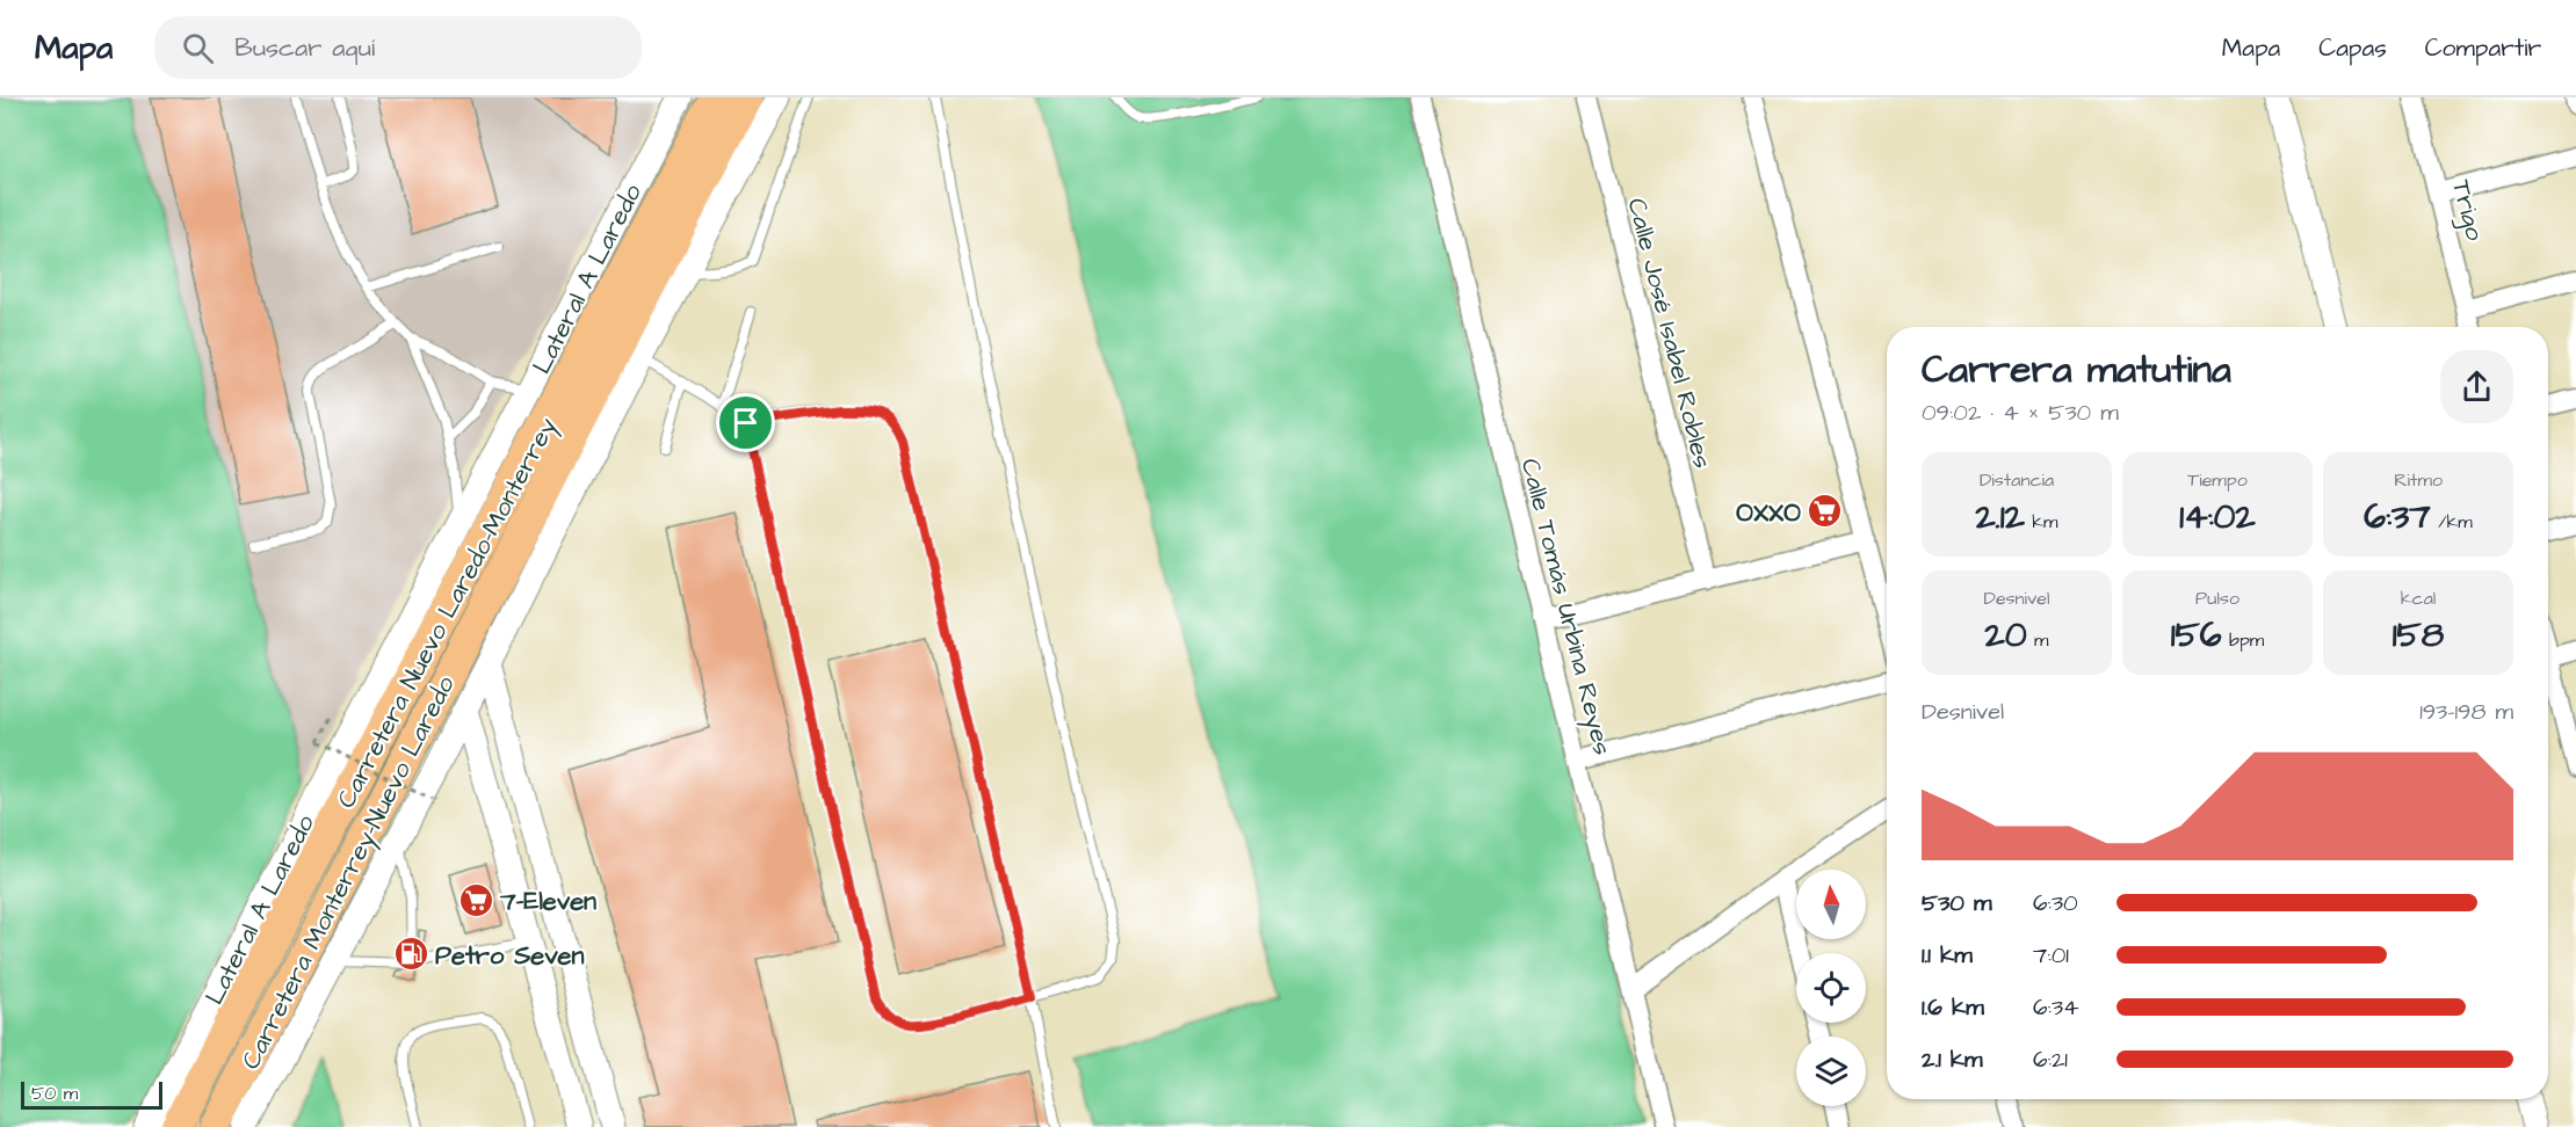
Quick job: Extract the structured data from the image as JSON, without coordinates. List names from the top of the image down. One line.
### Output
{"streets":{"highway":["Carretera Nuevo Laredo-Monterrey","Carretera Monterrey-Nuevo Laredo"],"street":["Trigo","Lateral A Laredo","Calle José Isabel Robles","Calle Tomás Urbina Reyes"]},"places":{"supermarket":["OXXO","7-Eleven"],"fuel station":["Petro Seven"]},"scale_bar":"50 m","north":"top","page":{"header":"Mapa","search":"Buscar aquí","nav":["Mapa","Capas","Compartir"],"heading":["Carrera matutina","09:02 · 4 × 530 m"],"stats":[["Distancia","2.12 km"],["Tiempo","14:02"],["Ritmo","6:37 /km"],["Desnivel","20 m"],["Pulso","156 bpm"],["kcal","158"]],"chart":["Desnivel","193–198 m"],"list":[{"name":"530 m","note":"6:30"},{"name":"1.1 km","note":"7:01"},{"name":"1.6 km","note":"6:34"},{"name":"2.1 km","note":"6:21"}],"scale":"50 m"}}
